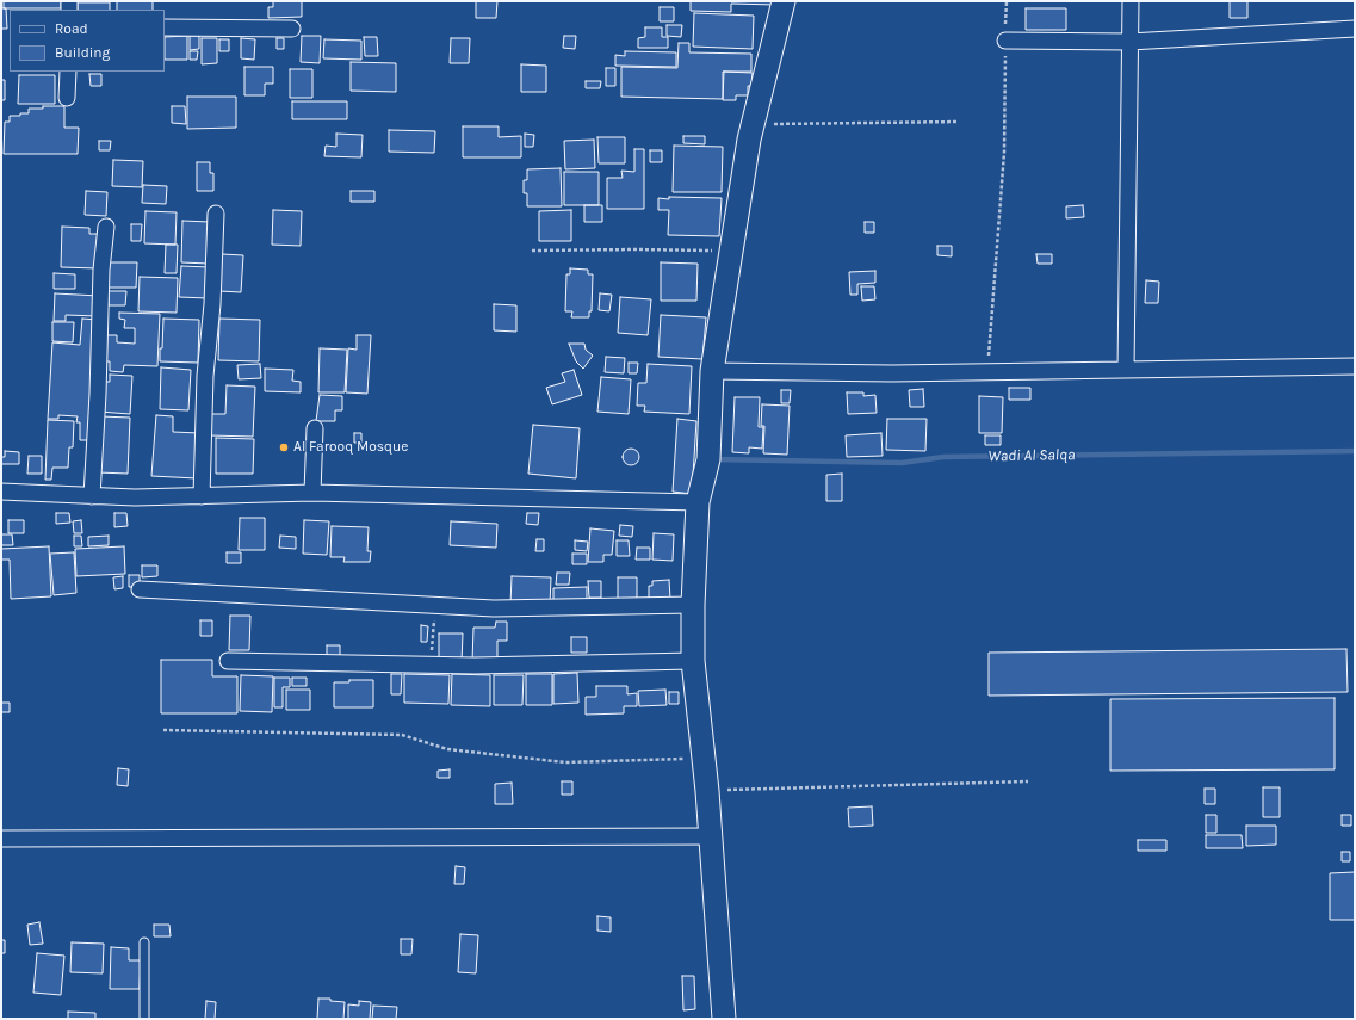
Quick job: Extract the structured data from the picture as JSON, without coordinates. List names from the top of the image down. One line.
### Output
{"water":["Wadi Al Salqa"],"places":["Al Farooq Mosque"],"legend":["Road","Building"]}
